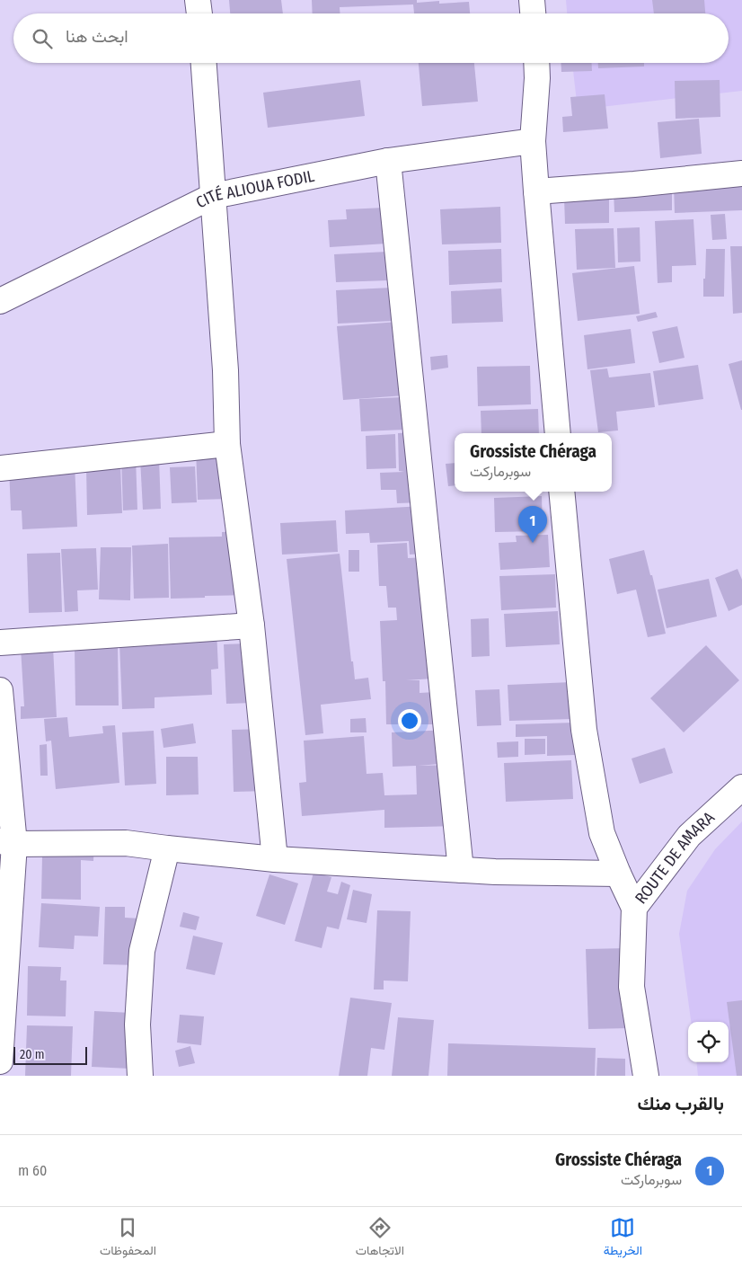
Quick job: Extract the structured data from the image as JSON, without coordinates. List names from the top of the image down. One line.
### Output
{"streets":{"street":["CITÉ ALIOUA FODIL","ROUTE DE AMARA"]},"scale_bar":"20 m","page":{"search":"ابحث هنا","popup":["Grossiste Chéraga","سوبرماركت"],"pins":"1","scale":"20 m","heading":"بالقرب منك","list":[{"mark":"1","name":"Grossiste Chéraga","note":"سوبرماركت","value":"60 m"}],"nav":["الخريطة","الاتجاهات","المحفوظات"]}}
